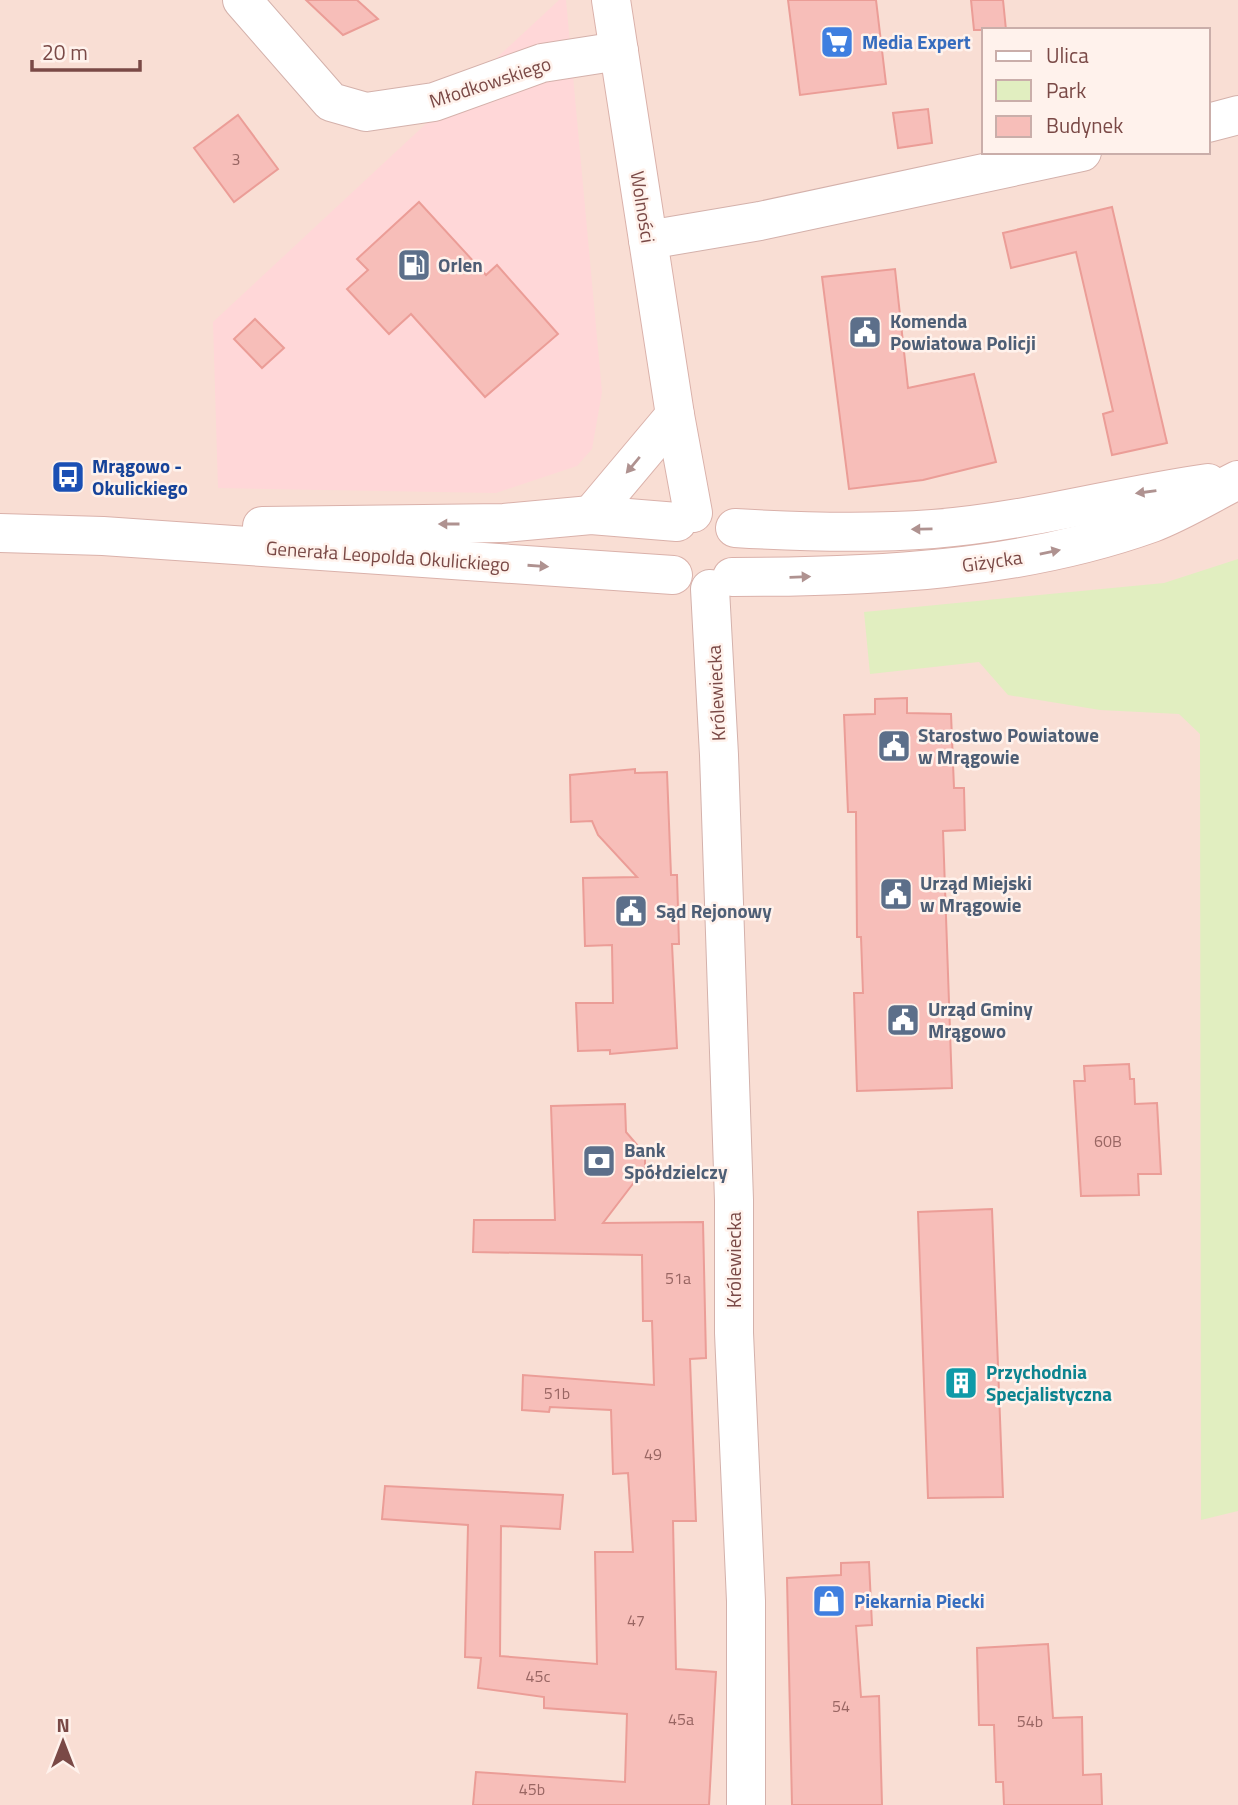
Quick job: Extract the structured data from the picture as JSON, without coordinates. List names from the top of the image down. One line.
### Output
{"streets":{"street":["Młodkowskiego","Wolności","Generała Leopolda Okulickiego","Giżycka","Królewiecka"]},"crossings":[["Młodkowskiego","Wolności"],["Wolności","Generała Leopolda Okulickiego"],["Wolności","Giżycka"],["Wolności","Królewiecka"],["Generała Leopolda Okulickiego","Giżycka"],["Generała Leopolda Okulickiego","Królewiecka"],["Giżycka","Królewiecka"]],"places":{"supermarket":["Media Expert"],"fuel station":["Orlen"],"public building":["Komenda Powiatowa Policji","Starostwo Powiatowe w Mrągowie","Urząd Miejski w Mrągowie","Sąd Rejonowy","Urząd Gminy Mrągowo"],"bus stop":["Mrągowo - Okulickiego"],"bank":["Bank Spółdzielczy"],"building":["Przychodnia Specjalistyczna"],"shop":["Piekarnia Piecki"]},"house_numbers":["3","60B","51a","51b","49","47","45c","54","45a","54b","45b"],"legend":["Ulica","Park","Budynek"],"scale_bar":"20 m","north":"top"}
